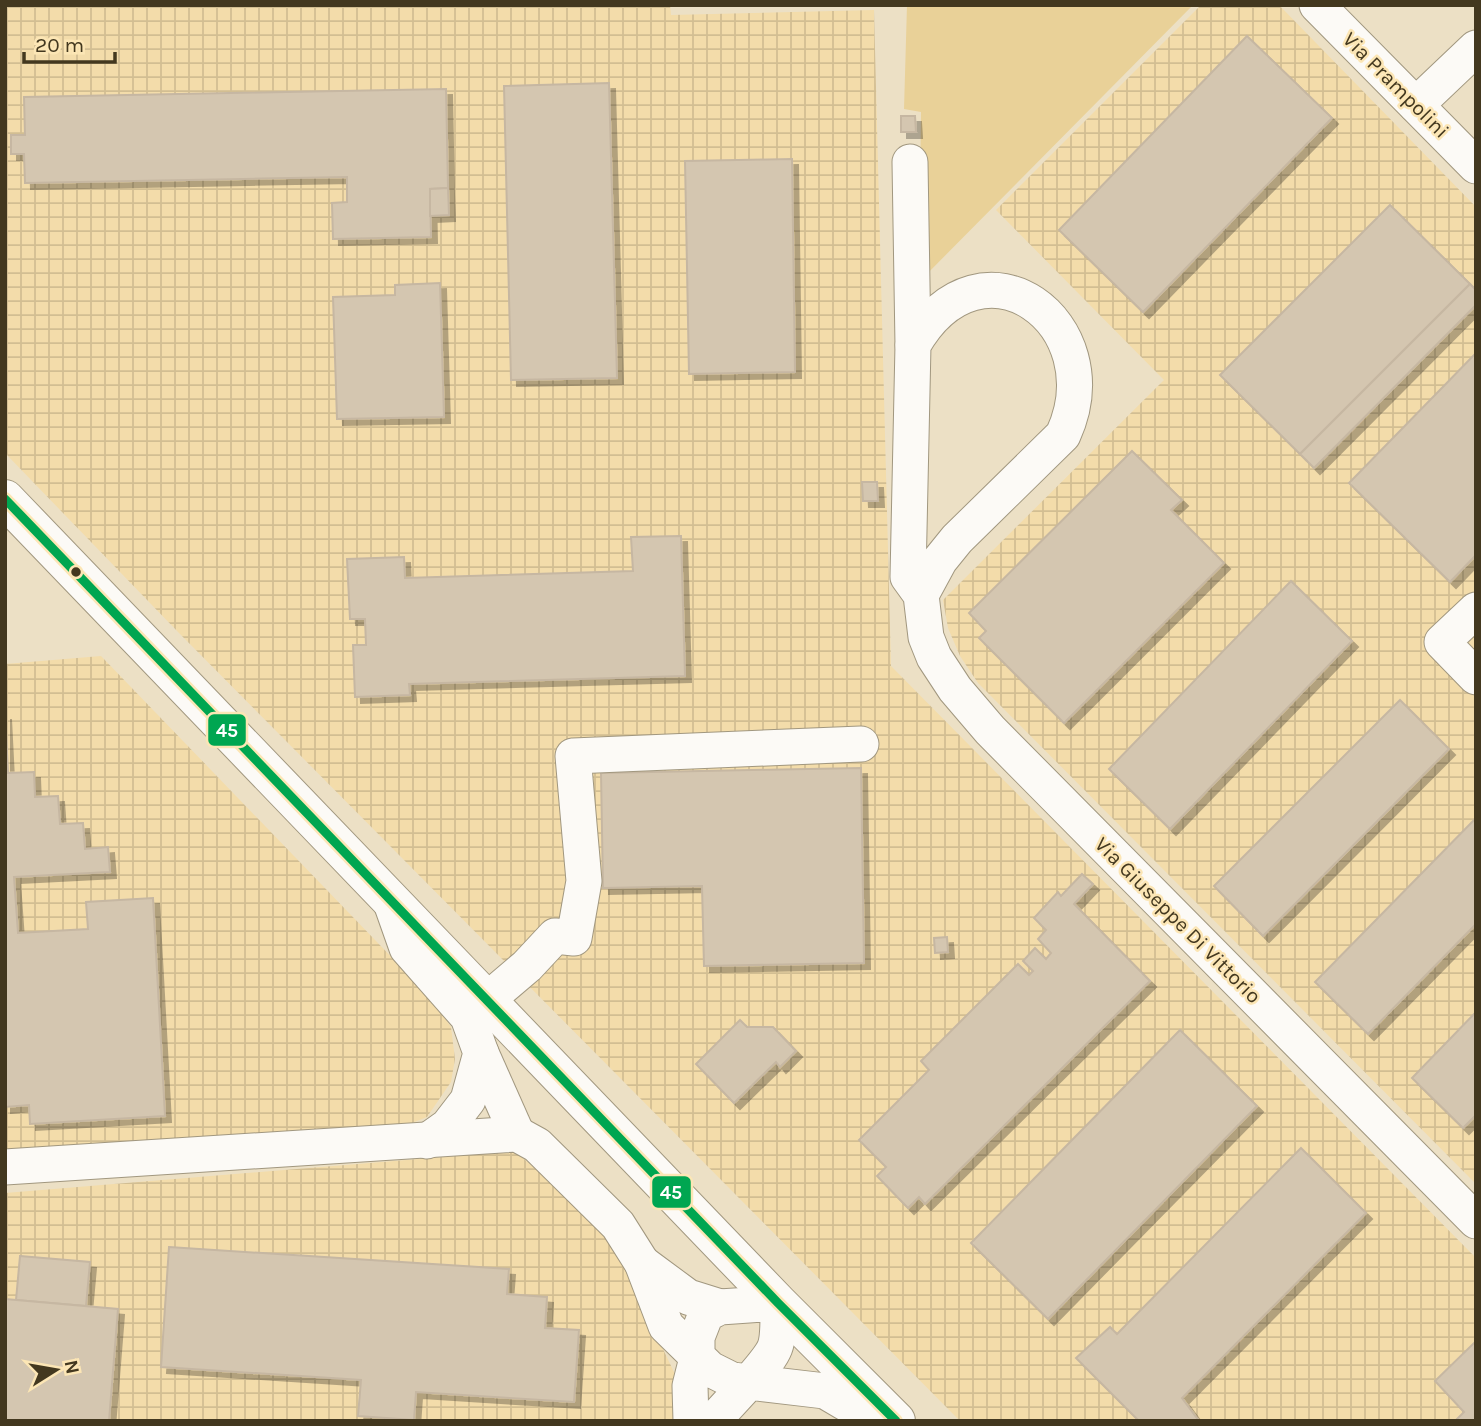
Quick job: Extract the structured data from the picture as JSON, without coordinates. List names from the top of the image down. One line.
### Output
{"streets":{"street":["Via Prampolini","Via Giuseppe Di Vittorio"]},"lines":["transit line 45"],"scale_bar":"20 m","north":"right"}
